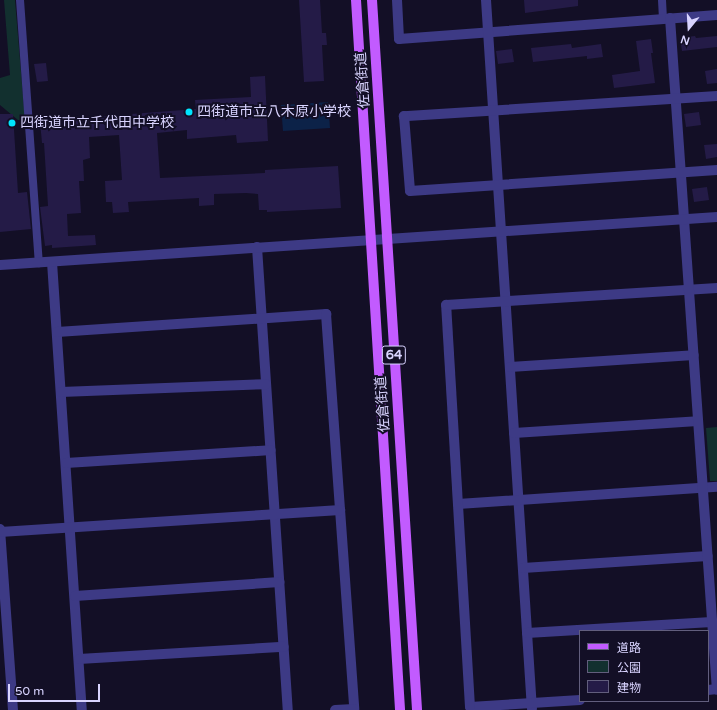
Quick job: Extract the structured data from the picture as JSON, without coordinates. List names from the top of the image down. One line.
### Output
{"streets":{"main road":["佐倉街道","64"]},"places":["四街道市立八木原小学校","四街道市立千代田中学校"],"legend":["道路","公園","建物"],"scale_bar":"50 m","north":"bottom"}
